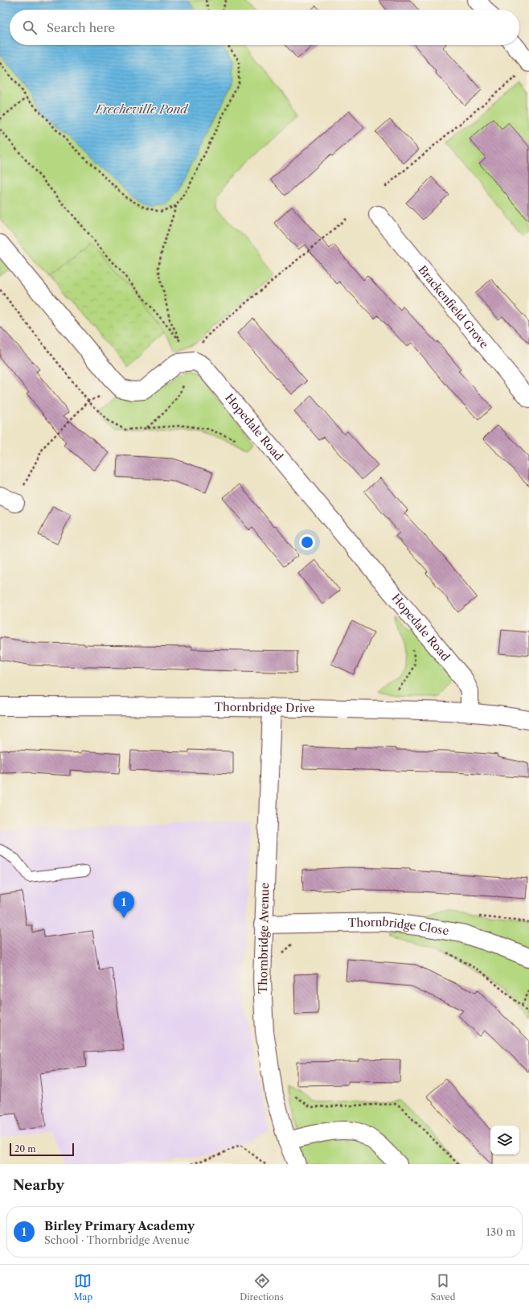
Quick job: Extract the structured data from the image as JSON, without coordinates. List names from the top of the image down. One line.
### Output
{"streets":{"street":["Brackenfield Grove","Hopedale Road","Thornbridge Drive","Thornbridge Close","Thornbridge Avenue"]},"crossings":[["Hopedale Road","Thornbridge Drive"],["Thornbridge Drive","Thornbridge Avenue"],["Thornbridge Close","Thornbridge Avenue"]],"water":["Frecheville Pond"],"scale_bar":"20 m","page":{"search":"Search here","pins":"1","scale":"20 m","heading":"Nearby","list":[{"mark":"1","name":"Birley Primary Academy","note":"School · Thornbridge Avenue","value":"130 m"}],"nav":["Map","Directions","Saved"]}}
